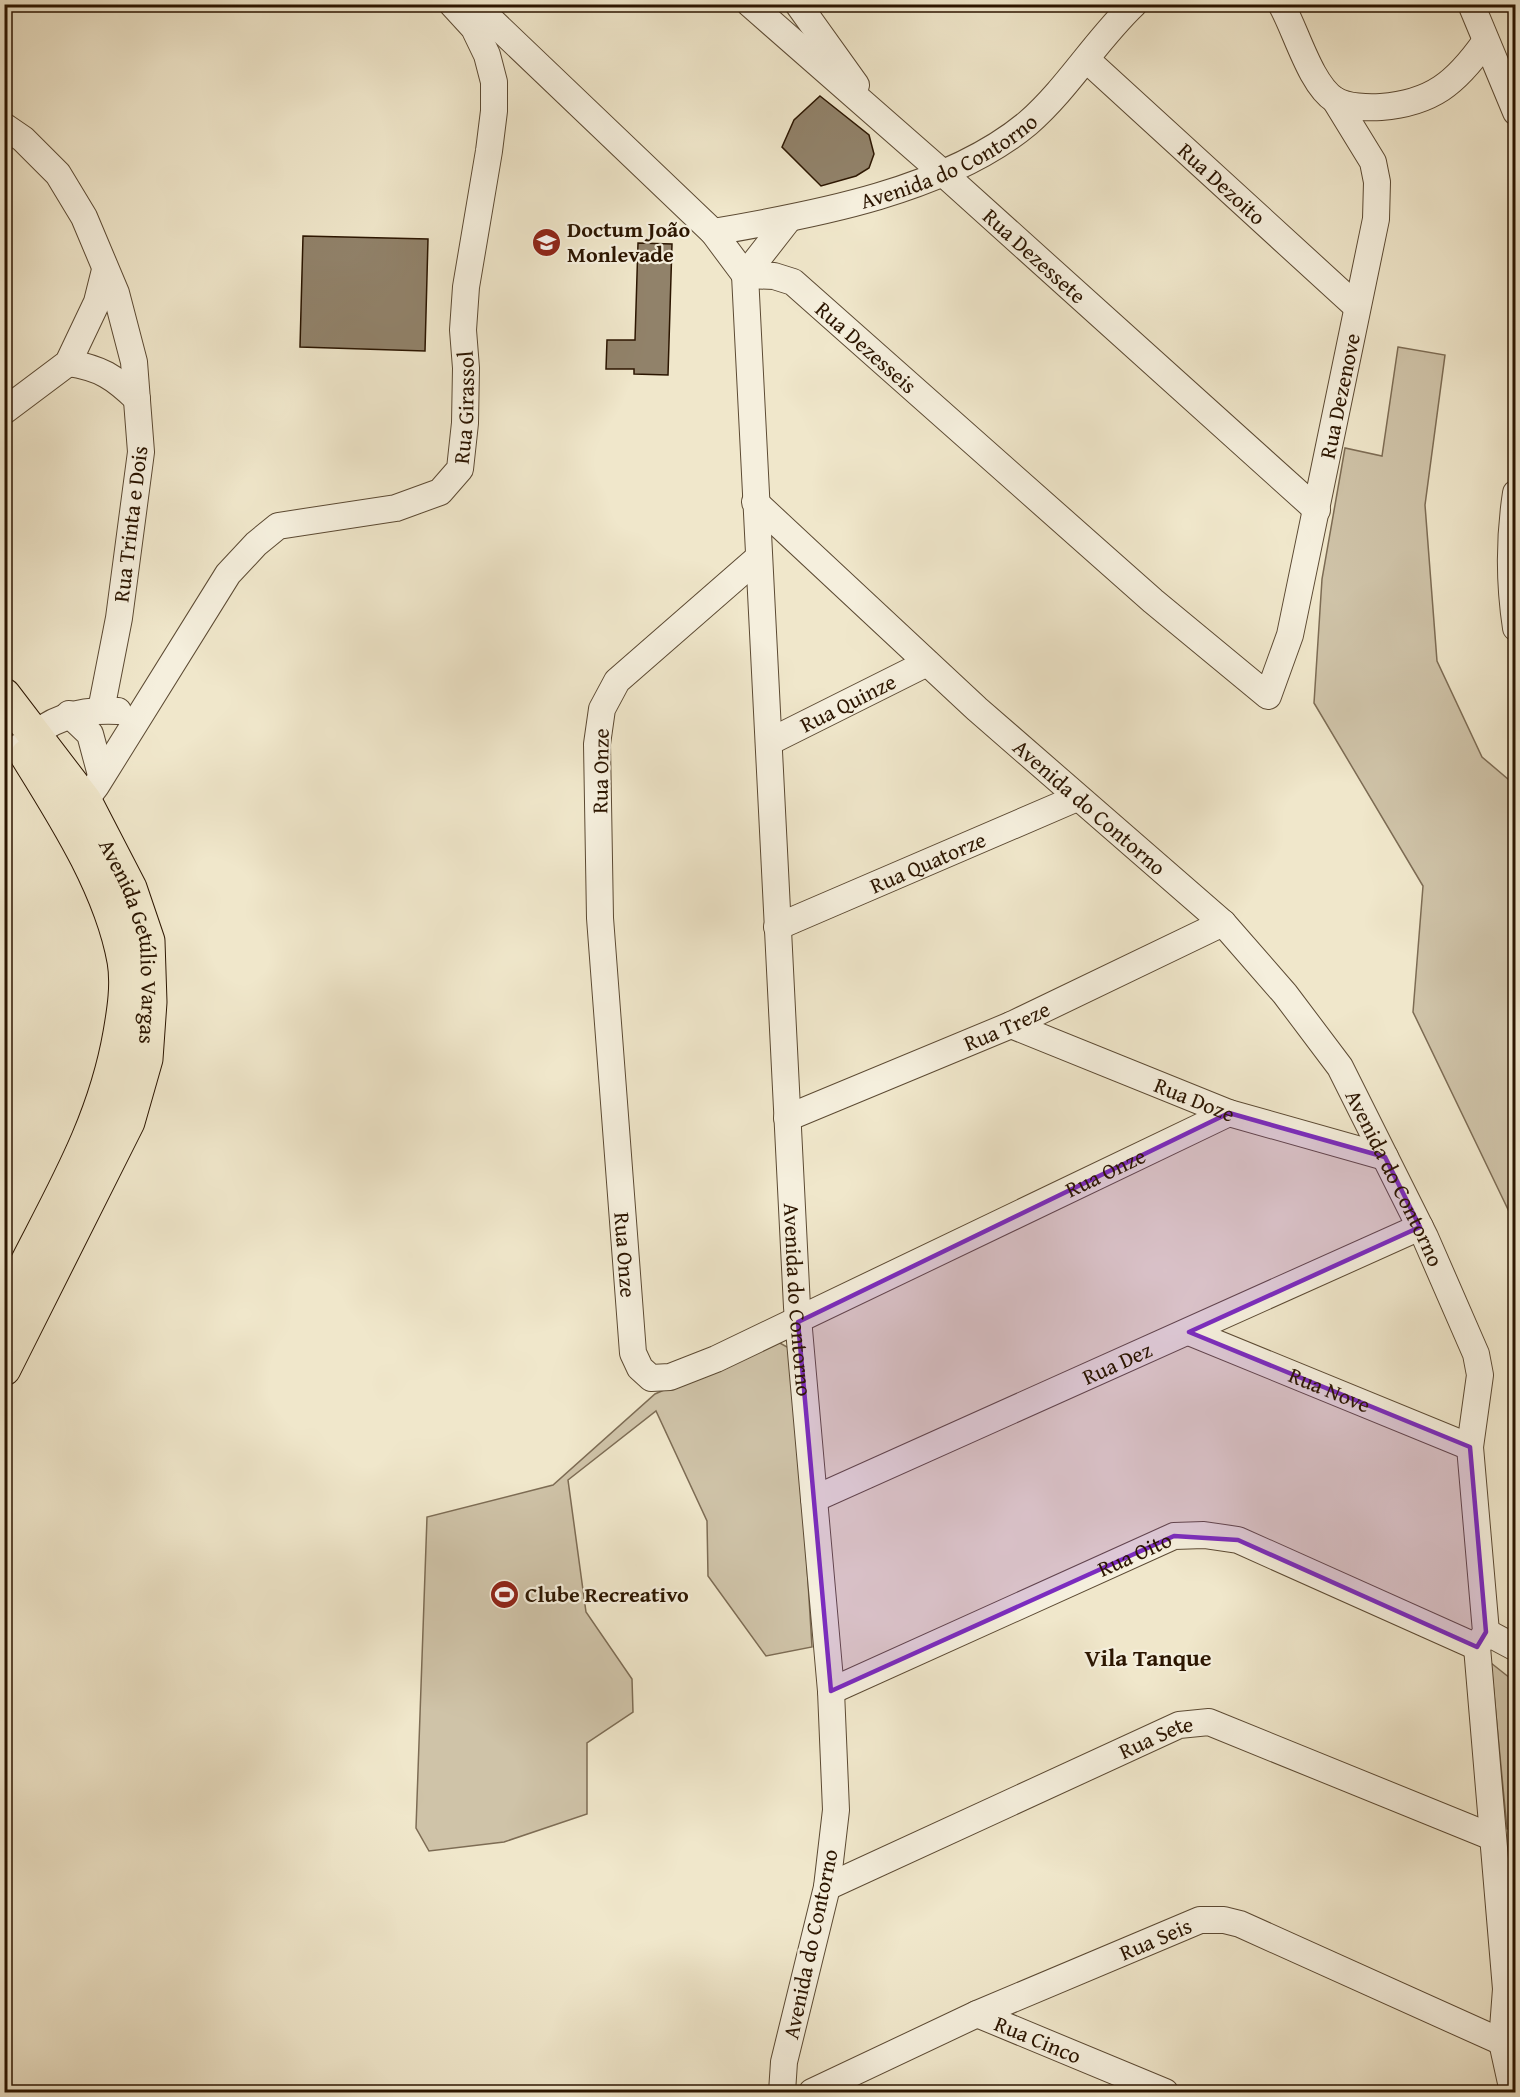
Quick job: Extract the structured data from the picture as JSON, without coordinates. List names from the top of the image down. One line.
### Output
{"streets":{"main road":["Avenida Getúlio Vargas"],"street":["Avenida do Contorno","Rua Dezoito","Rua Dezessete","Rua Dezesseis","Rua Dezenove","Rua Girassol","Rua Trinta e Dois","Rua Quinze","Rua Onze","Rua Quatorze","Rua Treze","Rua Doze","Rua Dez","Rua Nove","Rua Oito","Rua Sete","Rua Seis","Rua Cinco"]},"crossings":[["Avenida do Contorno","Rua Dezoito"],["Avenida do Contorno","Rua Dezessete"],["Avenida do Contorno","Rua Dezesseis"],["Avenida do Contorno","Rua Quinze"],["Avenida do Contorno","Rua Onze"],["Avenida do Contorno","Rua Quatorze"],["Avenida do Contorno","Rua Treze"],["Avenida do Contorno","Rua Doze"],["Avenida do Contorno","Rua Dez"],["Avenida do Contorno","Rua Nove"],["Avenida do Contorno","Rua Oito"],["Avenida do Contorno","Rua Sete"],["Avenida do Contorno","Rua Seis"],["Rua Dezoito","Rua Dezenove"],["Rua Dezessete","Rua Dezenove"],["Rua Dezesseis","Rua Dezenove"],["Rua Girassol","Avenida Getúlio Vargas"],["Rua Onze","Rua Doze"],["Rua Treze","Rua Doze"],["Rua Dez","Rua Nove"],["Rua Seis","Rua Cinco"]],"districts":["Vila Tanque"],"places":{"school or university":["Doctum João Monlevade"],"sports":["Clube Recreativo"]}}
